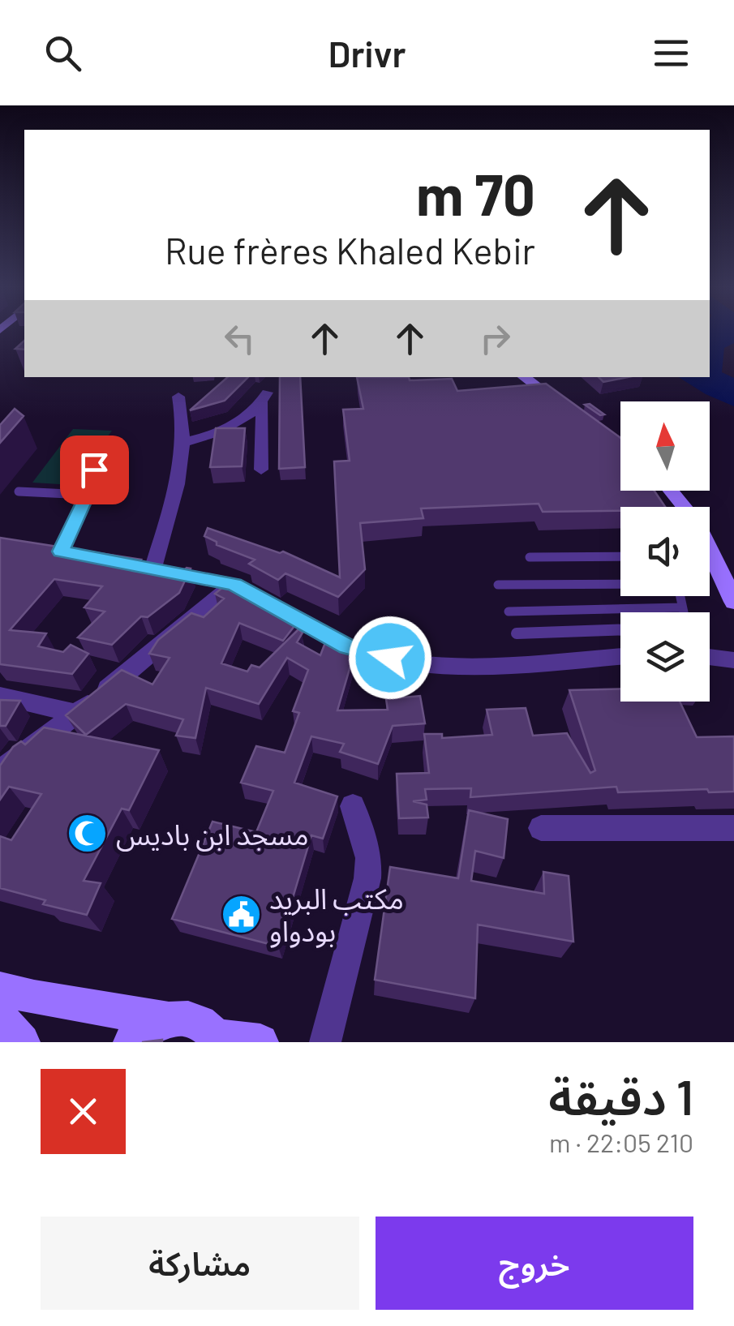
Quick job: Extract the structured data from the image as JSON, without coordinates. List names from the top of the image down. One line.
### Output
{"places":{"mosque":["مسجد ابن باديس"],"public building":["مكتب البريد بودواو"]},"north":"top","page":{"header":"Drivr","turn":["70 m","Rue frères Khaled Kebir"],"heading":["1 دقيقة","210 m · 22:05"],"buttons":["خروج","مشاركة"]}}
